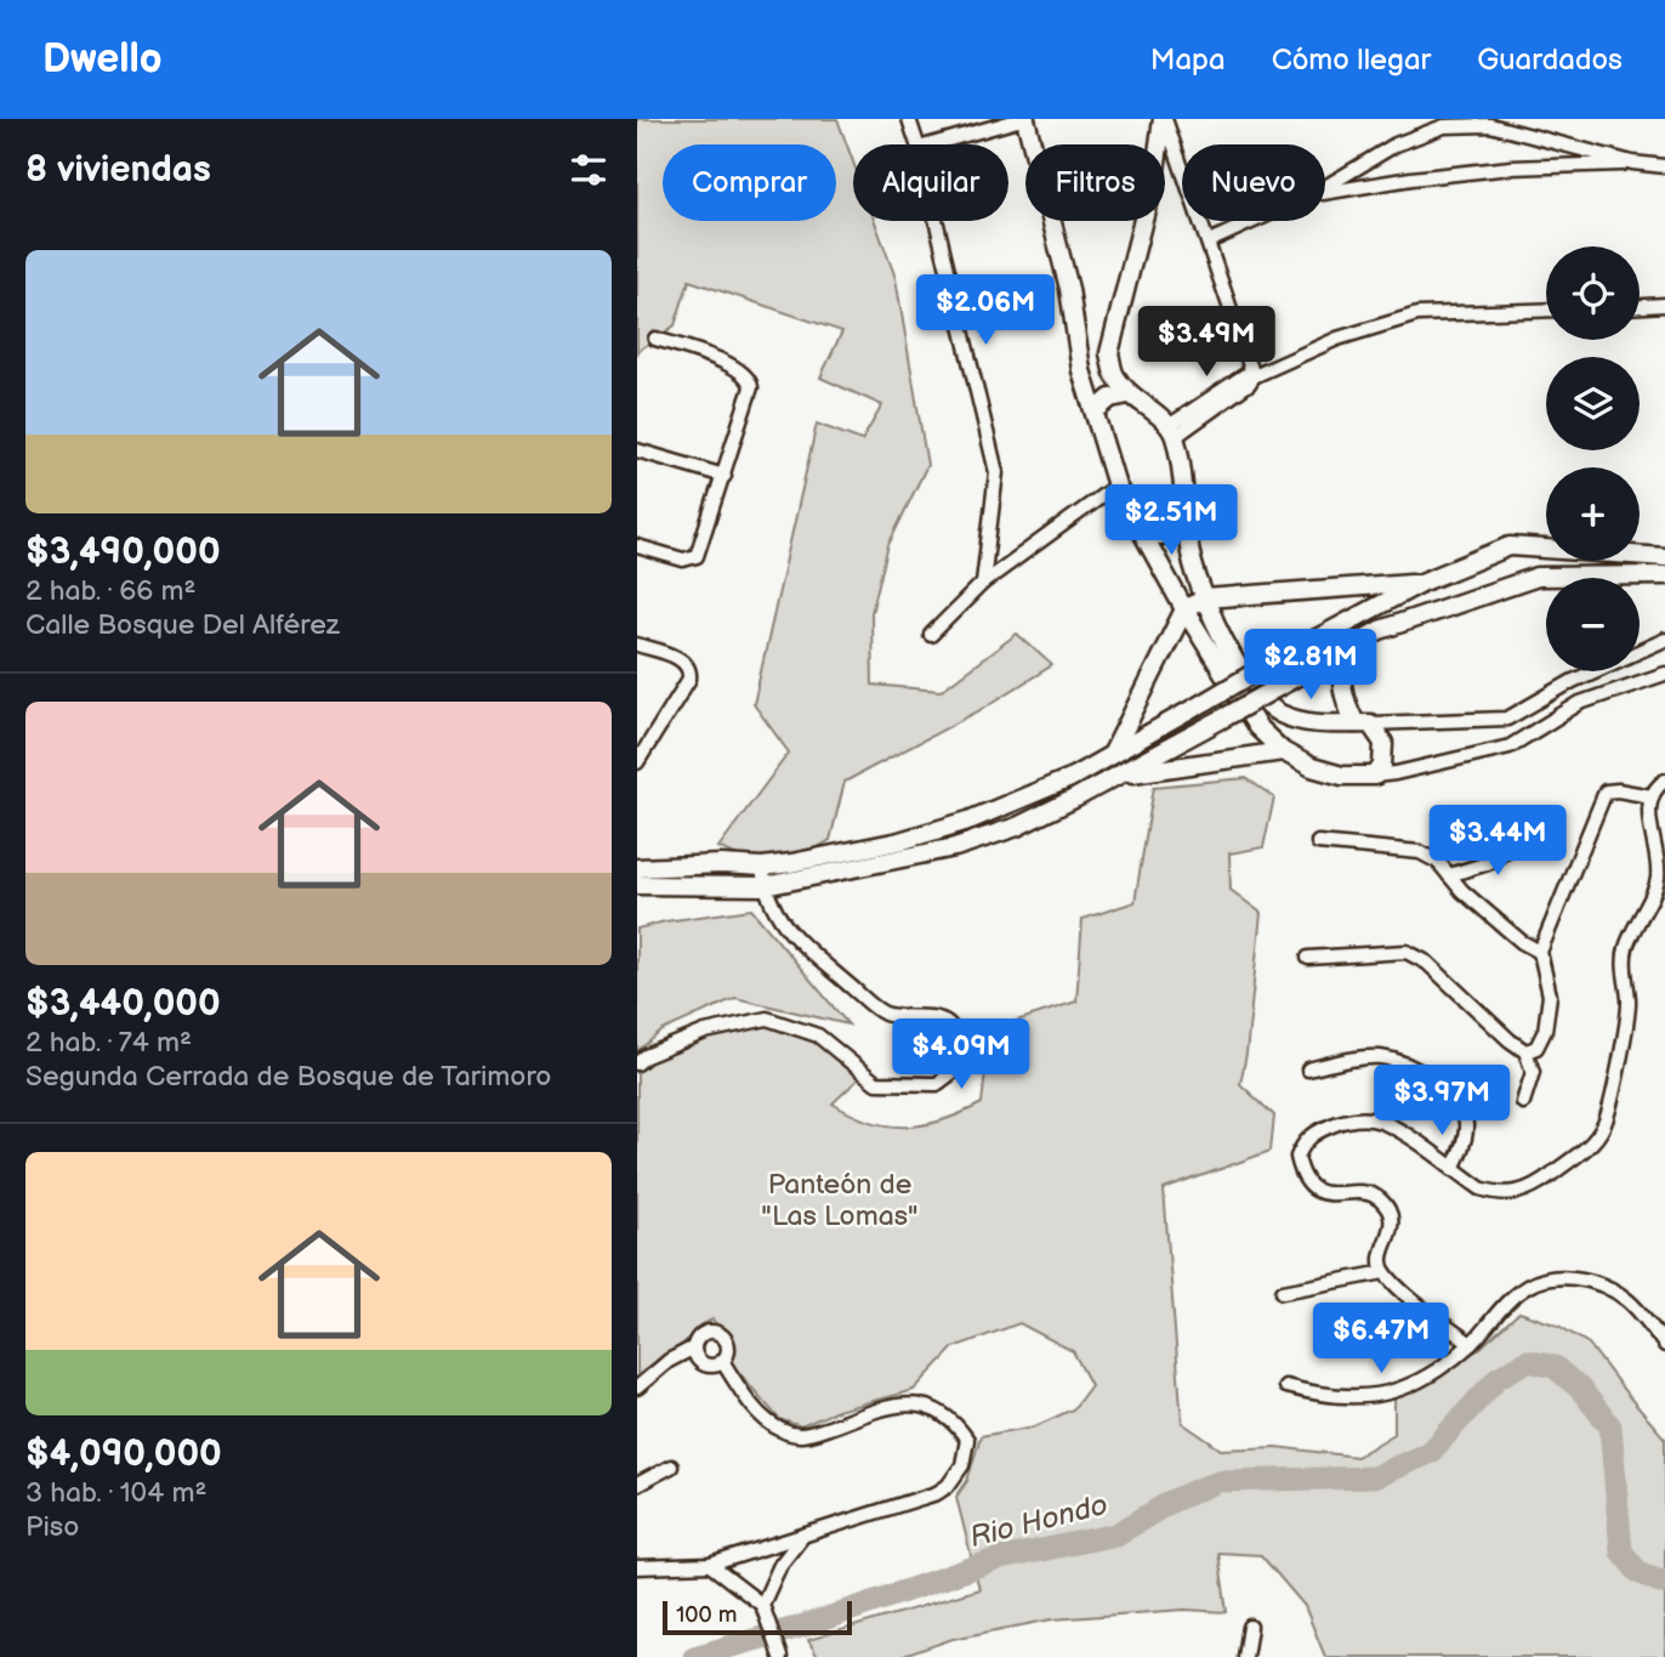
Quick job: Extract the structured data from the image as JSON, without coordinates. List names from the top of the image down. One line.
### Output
{"water":["Rio Hondo"],"parks":["Panteón de \"Las Lomas\""],"scale_bar":"100 m","page":{"header":"Dwello","nav":["Mapa","Cómo llegar","Guardados"],"heading":"8 viviendas","chip":["Comprar","Alquilar","Filtros","Nuevo"],"list":[{"name":"$3,490,000","note":"2 hab. · 66 m² · Calle Bosque Del Alférez"},{"name":"$3,440,000","note":"2 hab. · 74 m² · Segunda Cerrada de Bosque de Tarimoro"},{"name":"$4,090,000","note":"3 hab. · 104 m² · Piso"}],"map_buttons":["+","−"],"price":["$2.06M","$3.49M","$2.51M","$2.81M","$3.44M","$4.09M","$3.97M","$6.47M"],"scale":"100 m"}}
